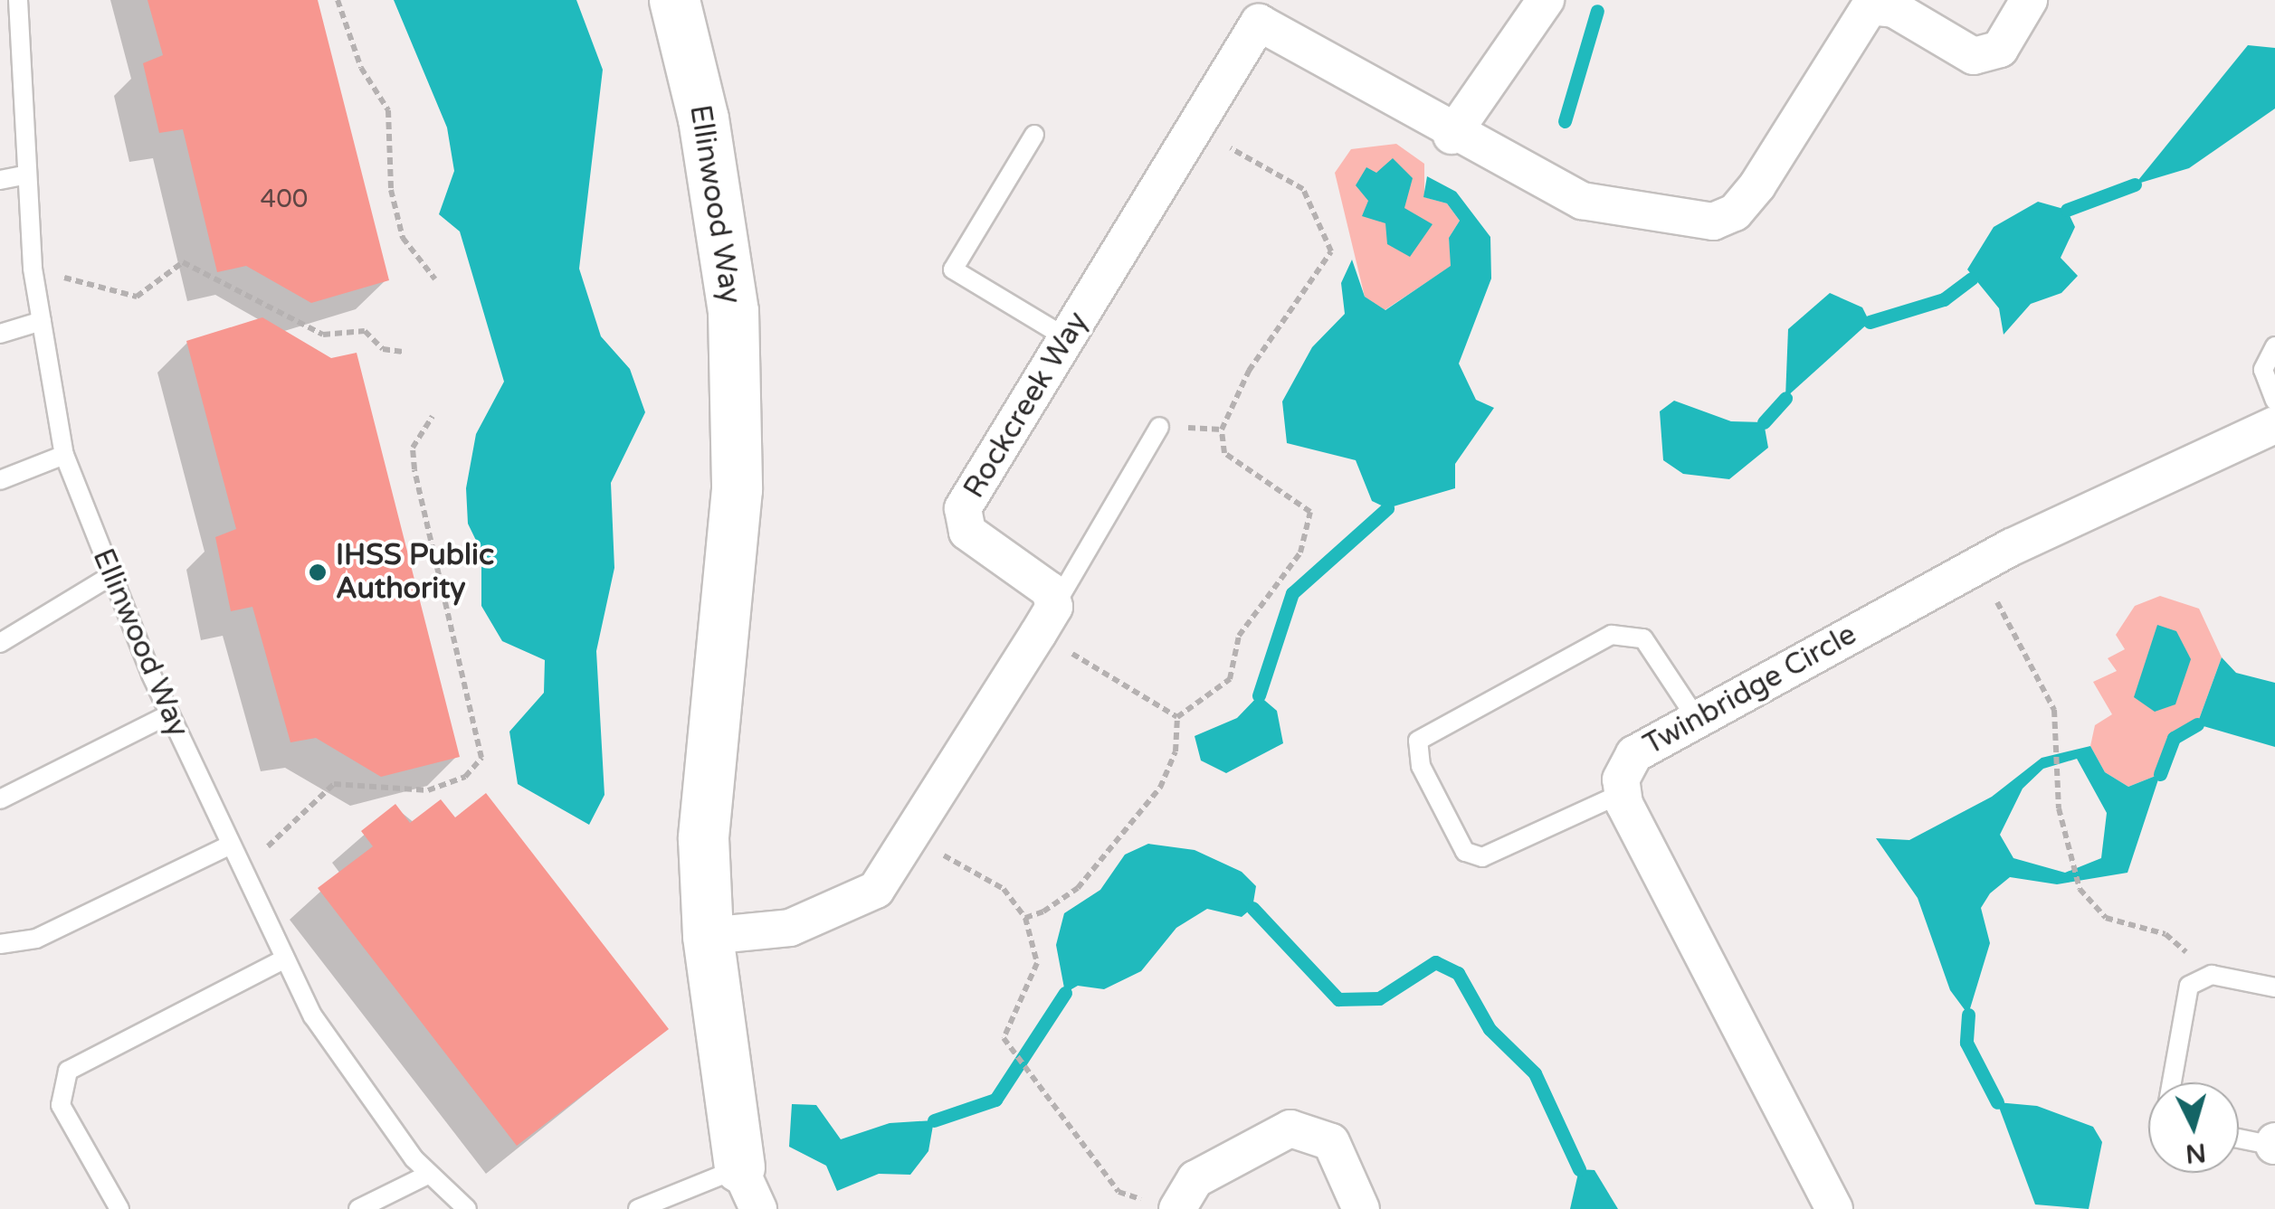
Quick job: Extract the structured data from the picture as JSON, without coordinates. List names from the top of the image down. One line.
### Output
{"streets":{"street":["Ellinwood Way","Rockcreek Way","Twinbridge Circle"]},"places":["IHSS Public Authority"],"house_numbers":["400"],"north":"bottom"}
